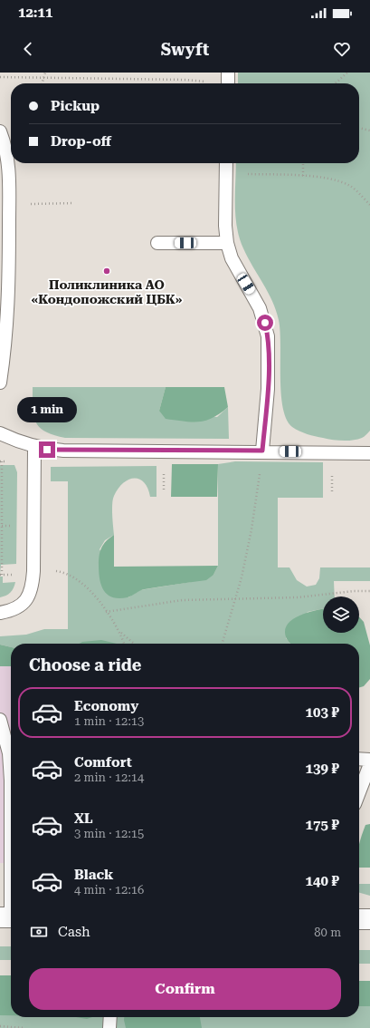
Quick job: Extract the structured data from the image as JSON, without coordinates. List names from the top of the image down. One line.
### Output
{"places":["Поликлиника АО «Кондопожский ЦБК»"],"page":{"status":"12:11","header":"Swyft","banner":["Pickup","Drop-off"],"bubble":"1 min","heading":"Choose a ride","list":[{"name":"Economy","note":"1 min · 12:13","value":"103 ₽"},{"name":"Comfort","note":"2 min · 12:14","value":"139 ₽"},{"name":"XL","note":"3 min · 12:15","value":"175 ₽"},{"name":"Black","note":"4 min · 12:16","value":"140 ₽"}],"pay":["Cash","80 m"],"buttons":"Confirm"}}
